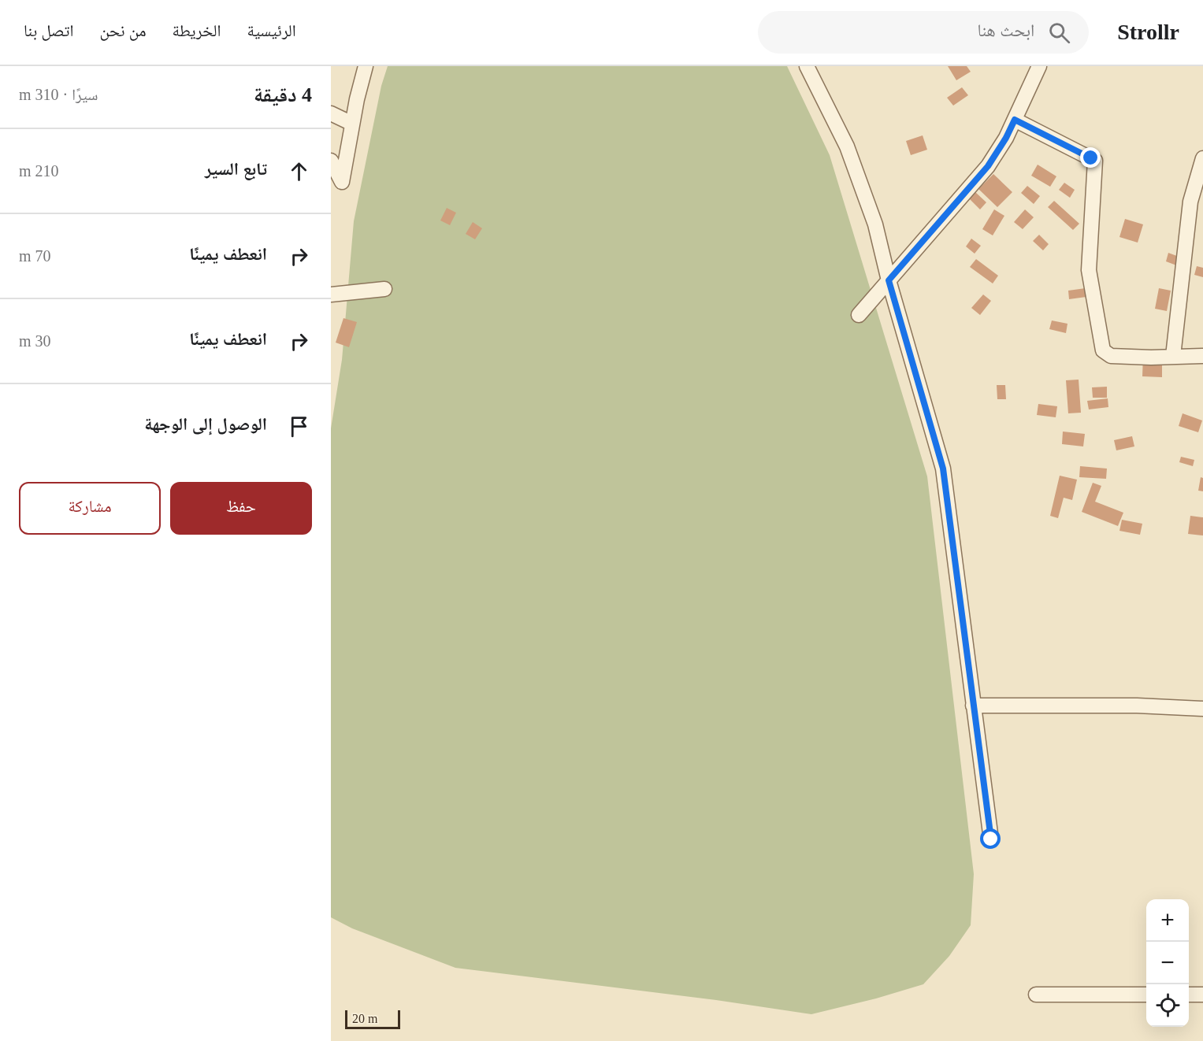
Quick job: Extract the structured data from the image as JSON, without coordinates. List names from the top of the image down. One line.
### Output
{"scale_bar":"20 m","page":{"header":"Strollr","search":"ابحث هنا","nav":["الرئيسية","الخريطة","من نحن","اتصل بنا"],"heading":["4 دقيقة","سيرًا · 310 m"],"list":[["تابع السير","210 m"],["انعطف يمينًا","70 m"],["انعطف يمينًا","30 m"],"الوصول إلى الوجهة"],"buttons":["حفظ","مشاركة"],"map_buttons":["+","−"],"scale":"20 m"}}
